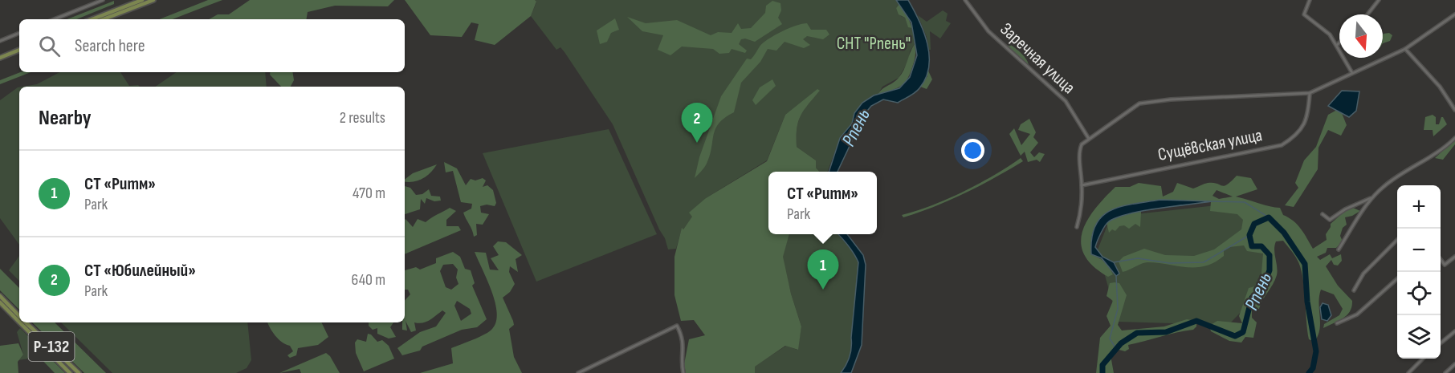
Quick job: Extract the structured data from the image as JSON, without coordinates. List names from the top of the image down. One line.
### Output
{"streets":{"highway":["Р-132"],"street":["Заречная улица","Сущёвская улица"]},"water":["Рпень"],"parks":["СНТ \"Рпень\""],"north":"bottom","page":{"search":"Search here","heading":["Nearby","2 results"],"pins":["2","1"],"list":[{"mark":"1","name":"СТ «Ритм»","note":"Park","value":"470 m"},{"mark":"2","name":"СТ «Юбилейный»","note":"Park","value":"640 m"}],"popup":["СТ «Ритм»","Park"],"map_buttons":["+","−"]}}
